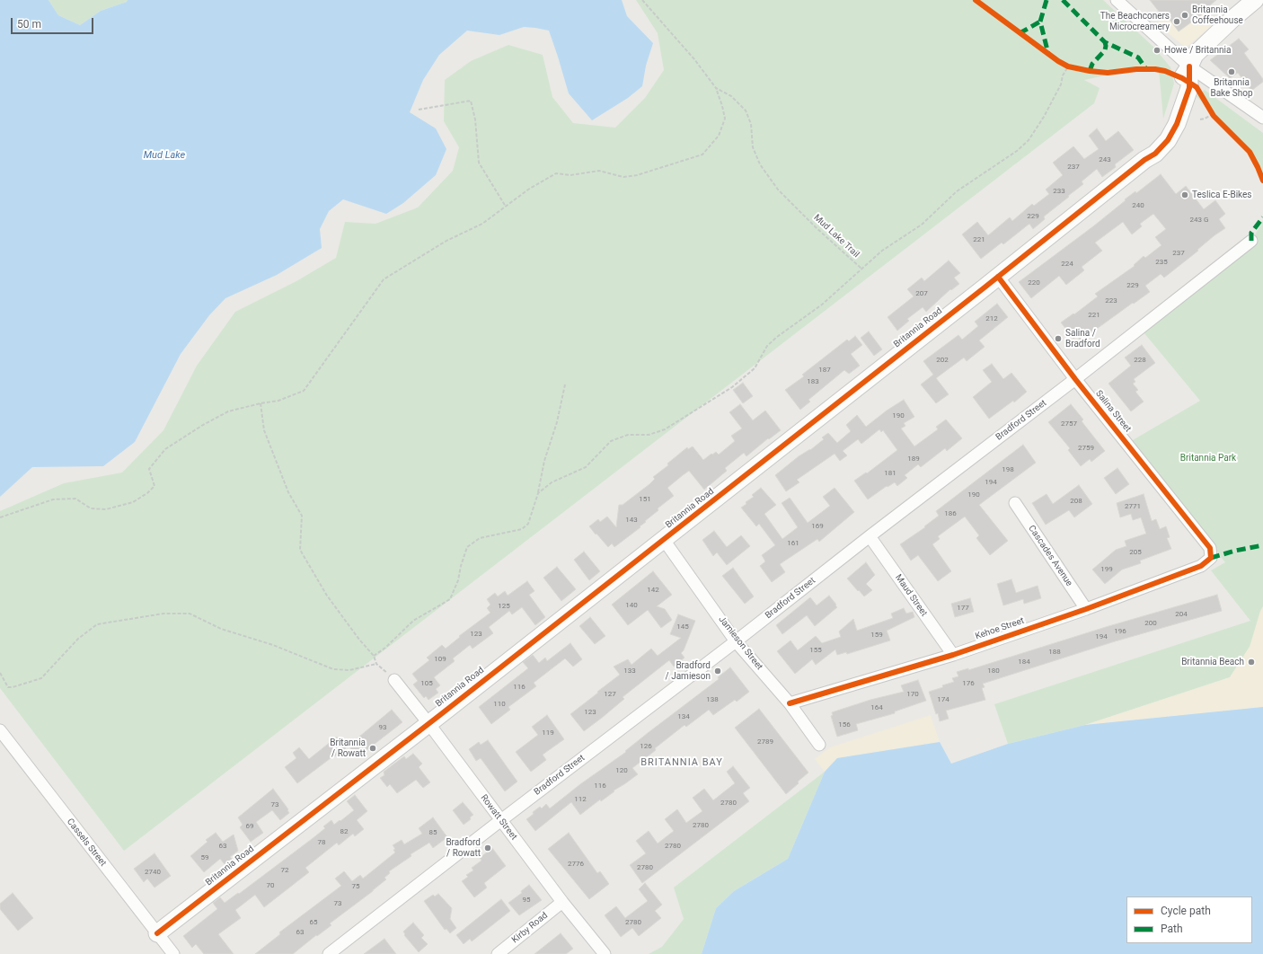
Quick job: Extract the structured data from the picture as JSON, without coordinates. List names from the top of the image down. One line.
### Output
{"streets":{"street":["Britannia Road","Salina Street","Bradford Street","Cascades Avenue","Maud Street","Kehoe Street","Jamieson Street","Rowatt Street","Cassels Street","Kirby Road"],"path":["Mud Lake Trail"]},"crossings":[["Britannia Road","Salina Street"],["Britannia Road","Jamieson Street"],["Britannia Road","Rowatt Street"],["Britannia Road","Cassels Street"],["Salina Street","Bradford Street"],["Salina Street","Kehoe Street"],["Bradford Street","Maud Street"],["Bradford Street","Jamieson Street"],["Bradford Street","Rowatt Street"],["Cascades Avenue","Kehoe Street"],["Maud Street","Kehoe Street"],["Kehoe Street","Jamieson Street"],["Rowatt Street","Kirby Road"]],"districts":["BRITANNIA BAY"],"water":["Mud Lake"],"parks":["Britannia Park"],"places":["Britannia Coffeehouse","The Beachconers Microcreamery","Howe / Britannia","Britannia Bake Shop","Teslica E-Bikes","Salina / Bradford","Britannia Beach","Bradford / Jamieson","Britannia / Rowatt","Bradford / Rowatt"],"house_numbers":["243","237","233","240","229","243 G","221","237","235","224","220","229","207","223","221","212","202","228","187","183","190","2757","2759","189","198","181","194","190","151","208","2771","186","143","169","161","205","199","142","140","125","177","204","200","145","196","123","159","194","155","188","109","184","133","180","105","176","116","127","170","138","174","110","164","123","134","156","93","119","2789","126","120","116","112","2780","73","2780","69","82","85","78","63","2780","59","2776","2780","72","2740","70","75","95","73","65","2780","63"],"legend":["Cycle path","Path"],"scale_bar":"50 m"}
